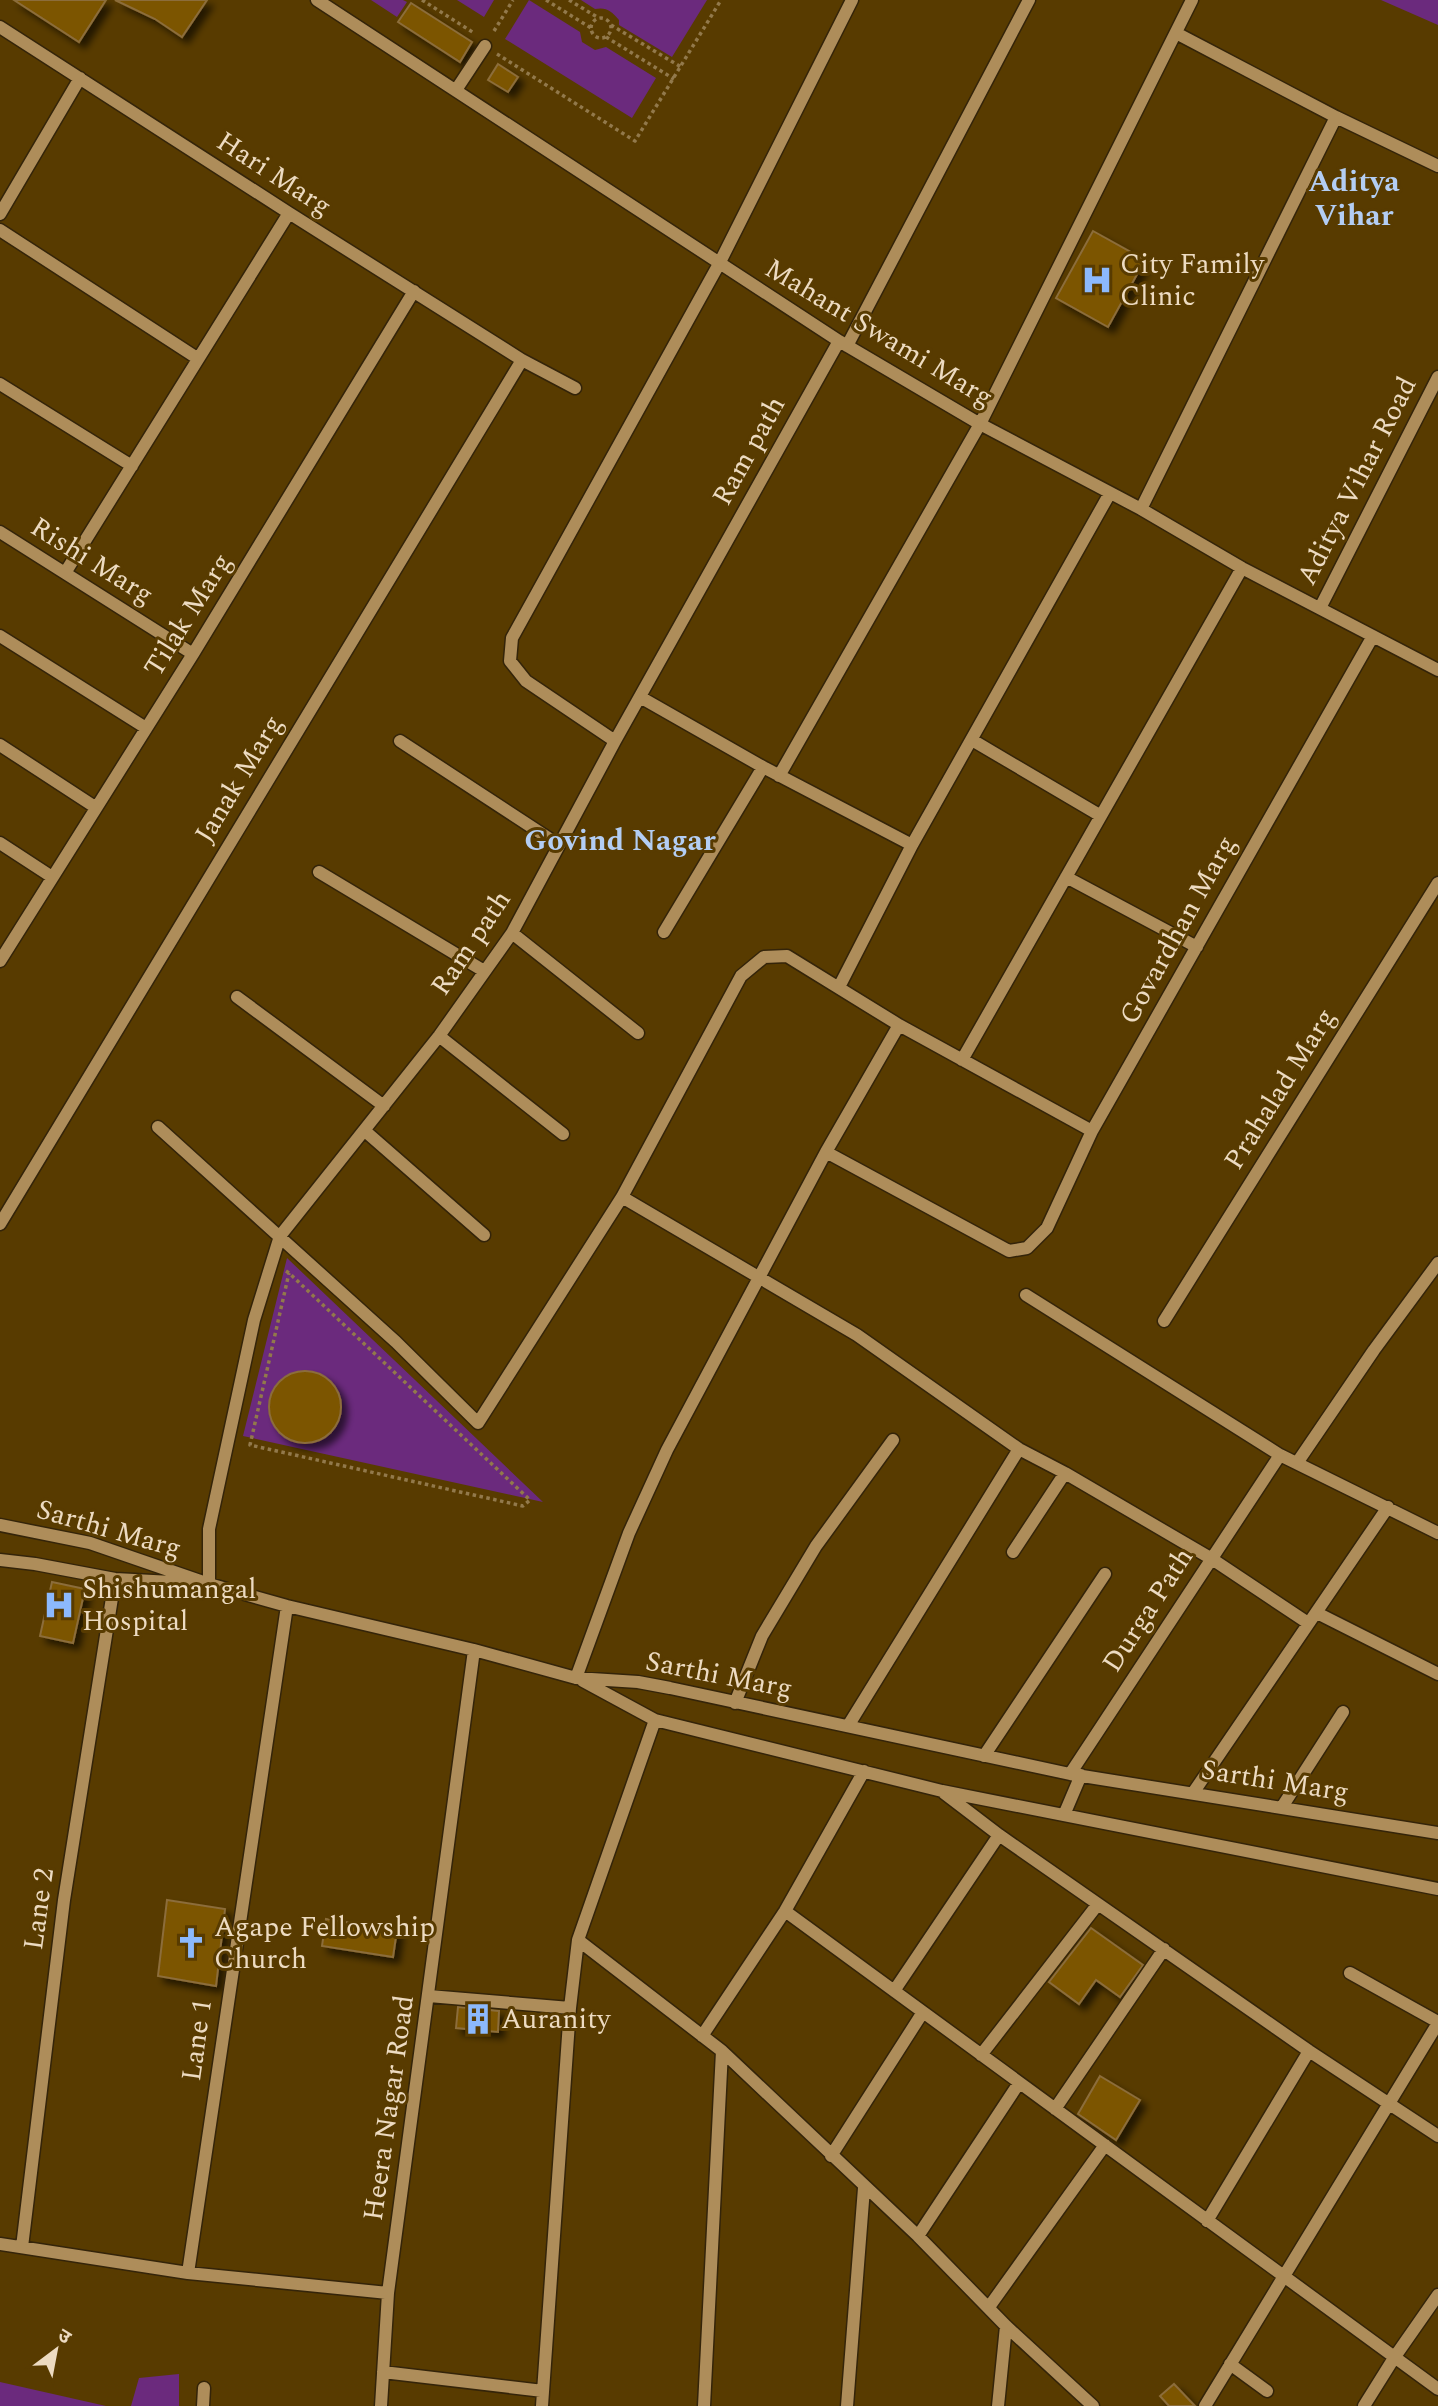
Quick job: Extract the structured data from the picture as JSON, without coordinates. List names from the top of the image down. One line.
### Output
{"streets":{"street":["Hari Marg","Mahant Swami Marg","Ram path","Aditya Vihar Road","Rishi Marg","Tilak Marg","Janak Marg","Govardhan Marg","Prahalad Marg","Sarthi Marg","Durga Path","Lane 2","Lane 1","Heera Nagar Road"]},"crossings":[["Hari Marg","Tilak Marg"],["Hari Marg","Janak Marg"],["Mahant Swami Marg","Ram path"],["Mahant Swami Marg","Aditya Vihar Road"],["Mahant Swami Marg","Govardhan Marg"],["Ram path","Sarthi Marg"],["Rishi Marg","Tilak Marg"],["Sarthi Marg","Durga Path"],["Sarthi Marg","Lane 1"],["Sarthi Marg","Heera Nagar Road"]],"districts":["Aditya Vihar","Govind Nagar"],"places":{"hospital":["City Family Clinic","Shishumangal Hospital"],"church":["Agape Fellowship Church"],"building":["Auranity"]},"north":"top right"}
